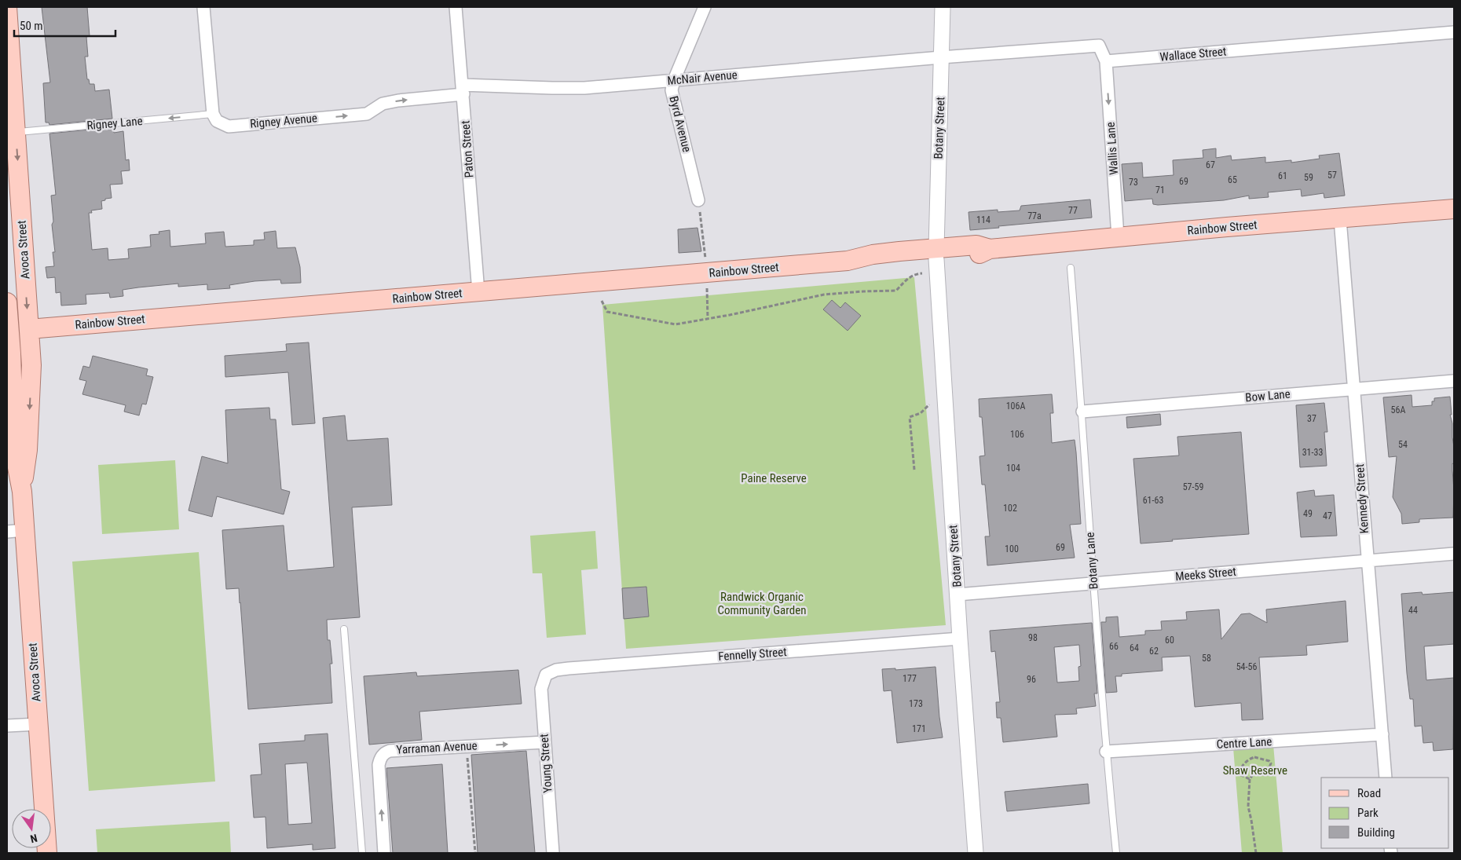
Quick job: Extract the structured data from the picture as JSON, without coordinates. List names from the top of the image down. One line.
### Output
{"streets":{"main road":["Rainbow Street","Avoca Street"],"street":["Wallace Street","McNair Avenue","Rigney Avenue","Byrd Avenue","Botany Street","Wallis Lane","Paton Street","Bow Lane","Kennedy Street","Meeks Street","Fennelly Street","Centre Lane","Yarraman Avenue","Young Street"],"lane":["Rigney Lane","Botany Lane"]},"crossings":[["Wallace Street","Wallis Lane"],["McNair Avenue","Rigney Avenue"],["McNair Avenue","Byrd Avenue"],["McNair Avenue","Botany Street"],["McNair Avenue","Paton Street"],["Rigney Avenue","Rigney Lane"],["Rigney Avenue","Paton Street"],["Rigney Lane","Avoca Street"],["Botany Street","Rainbow Street"],["Botany Street","Meeks Street"],["Botany Street","Fennelly Street"],["Wallis Lane","Rainbow Street"],["Paton Street","Rainbow Street"],["Rainbow Street","Avoca Street"],["Rainbow Street","Kennedy Street"],["Bow Lane","Kennedy Street"],["Bow Lane","Botany Lane"],["Kennedy Street","Meeks Street"],["Kennedy Street","Centre Lane"],["Botany Lane","Meeks Street"],["Botany Lane","Centre Lane"],["Fennelly Street","Young Street"],["Yarraman Avenue","Young Street"]],"one_way":["Rigney Avenue","Rigney Lane","Wallis Lane"],"parks":["Paine Reserve","Randwick Organic Community Garden","Shaw Reserve"],"house_numbers":["67","57","61","59","65","69","73","71","77","77a","114","106A","56A","37","106","54","31-33","104","57-59","61-63","102","49","47","69","100","44","98","60","66","64","62","58","54-56","177","96","173","171"],"legend":["Road","Park","Building"],"scale_bar":"50 m","north":"bottom"}
